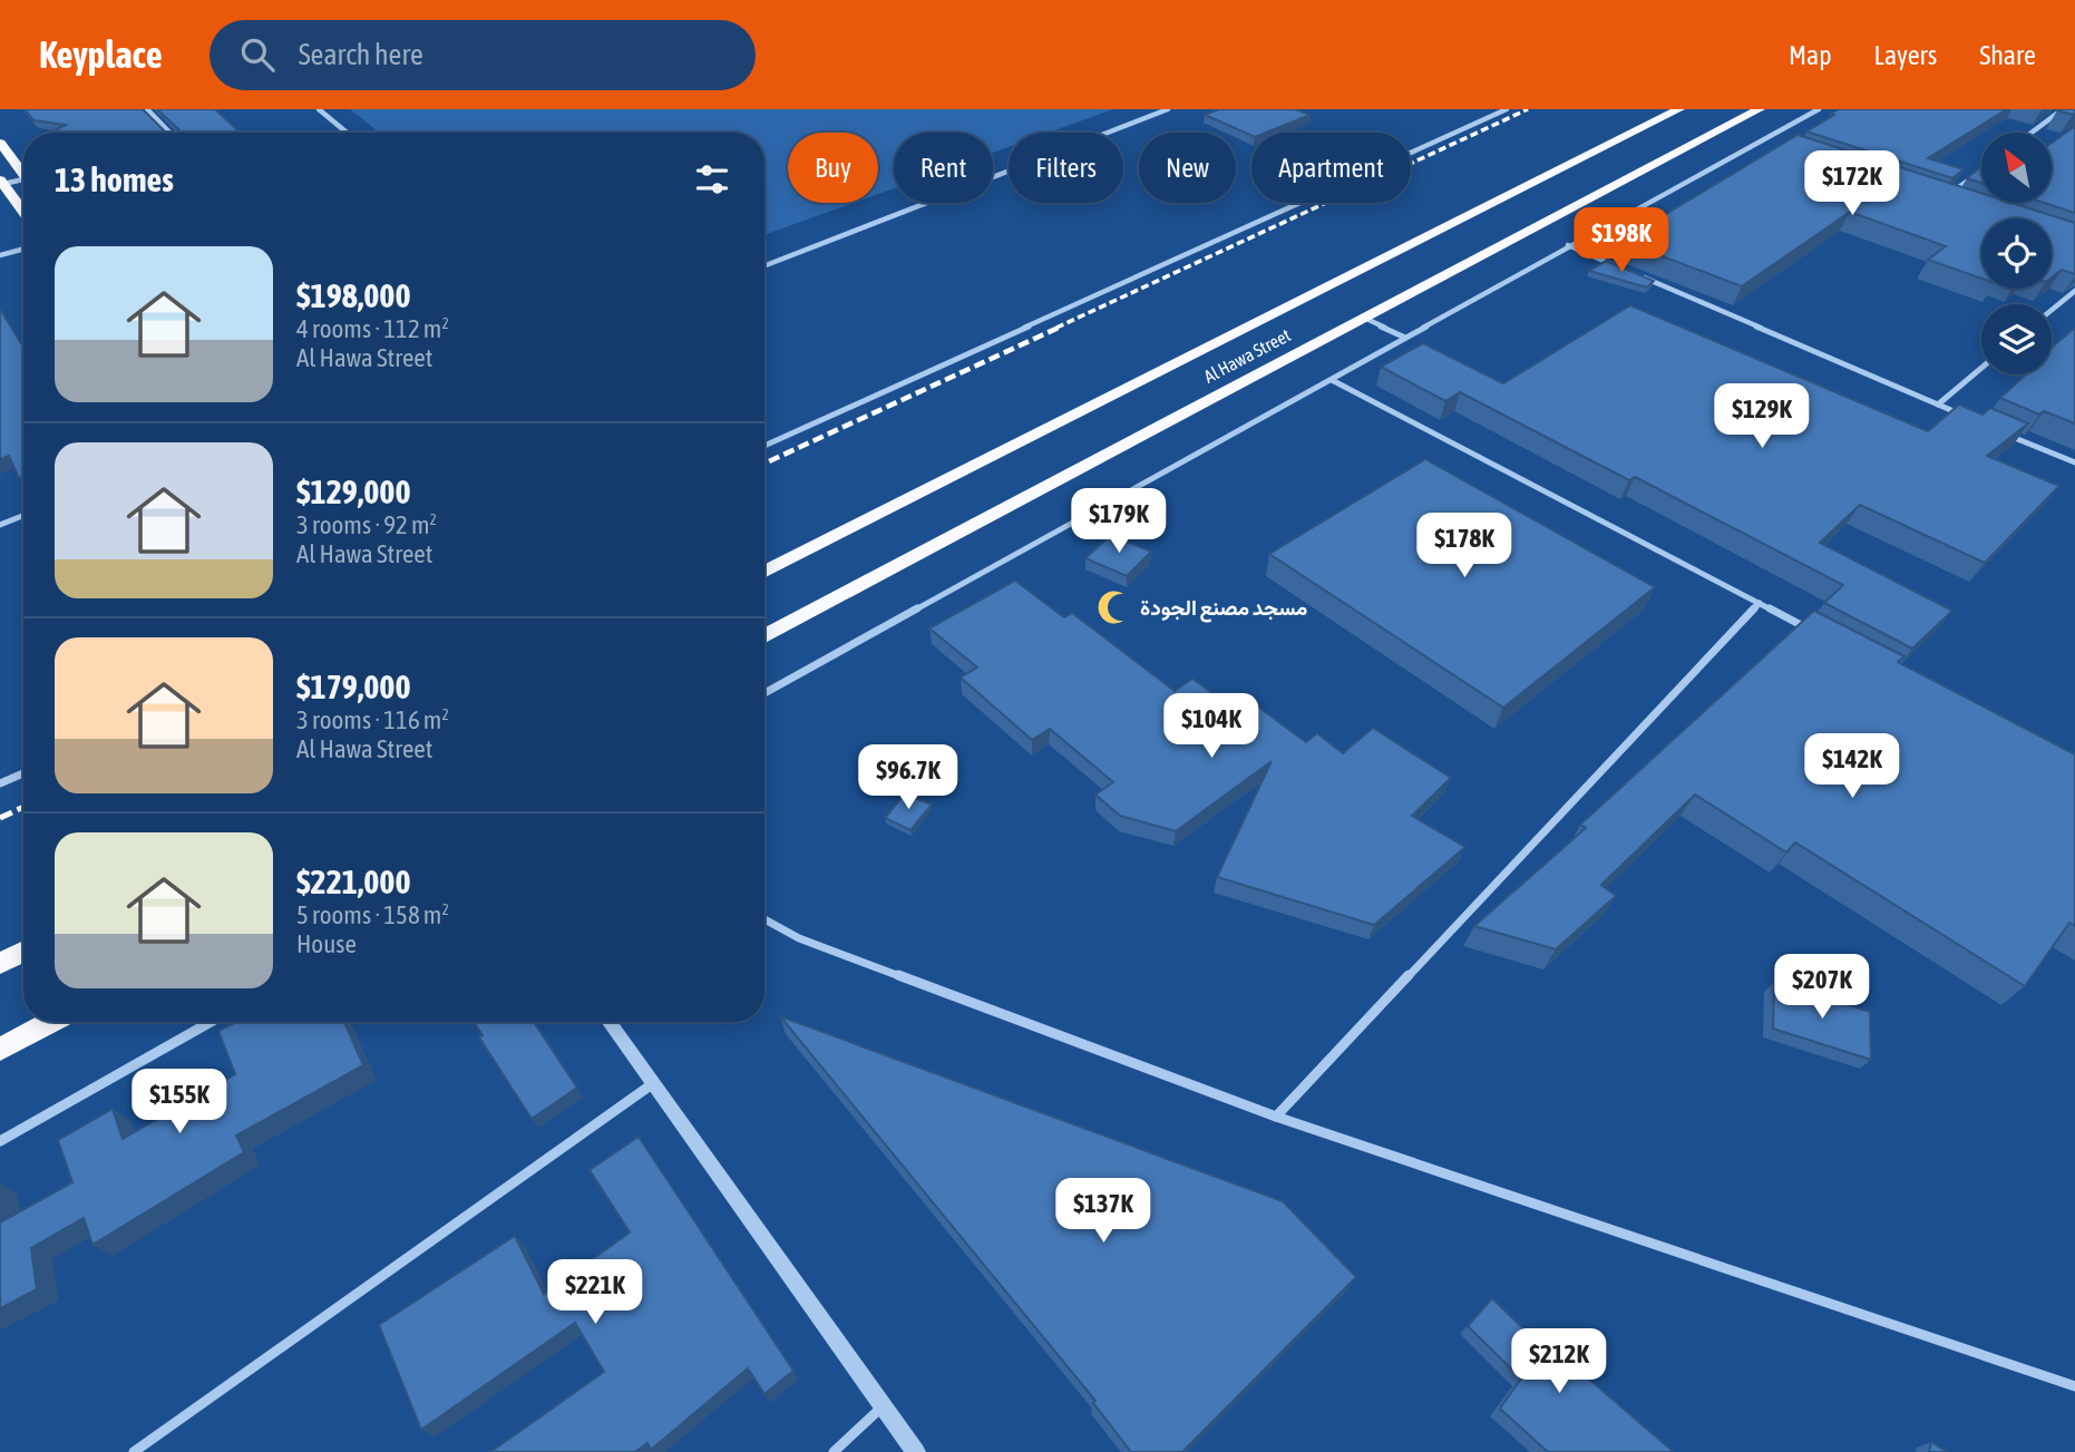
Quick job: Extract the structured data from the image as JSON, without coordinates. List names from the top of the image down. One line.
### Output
{"streets":{"highway":["Al Hawa Street"]},"places":{"mosque":["مسجد مصنع الجودة"]},"north":"top left","page":{"header":"Keyplace","search":"Search here","nav":["Map","Layers","Share"],"chip":["Buy","Rent","Filters","New","Apartment"],"heading":"13 homes","price":["$172K","$198K","$129K","$179K","$178K","$104K","$142K","$96.7K","$207K","$155K","$137K","$221K","$212K"],"list":[{"name":"$198,000","note":"4 rooms · 112 m² · Al Hawa Street"},{"name":"$129,000","note":"3 rooms · 92 m² · Al Hawa Street"},{"name":"$179,000","note":"3 rooms · 116 m² · Al Hawa Street"},{"name":"$221,000","note":"5 rooms · 158 m² · House"}]}}
